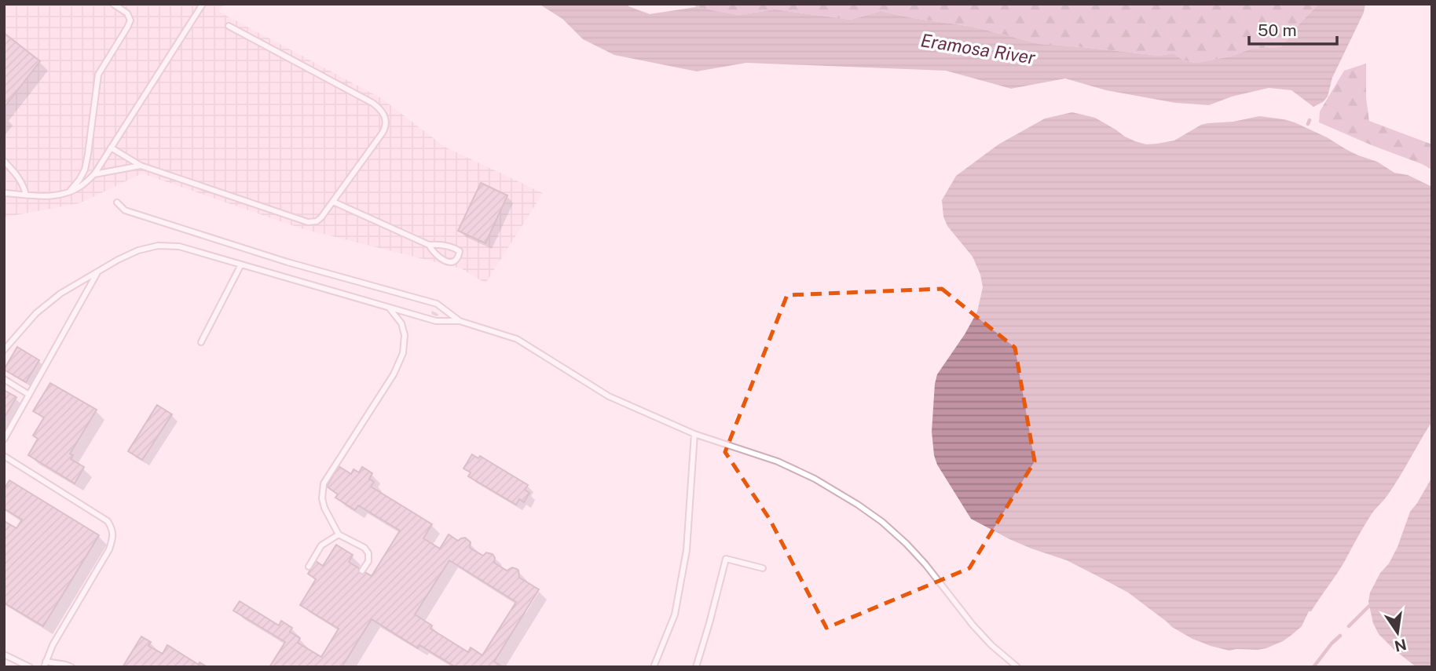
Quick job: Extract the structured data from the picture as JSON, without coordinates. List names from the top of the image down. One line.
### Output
{"water":["Eramosa River"],"scale_bar":"50 m","north":"bottom"}
